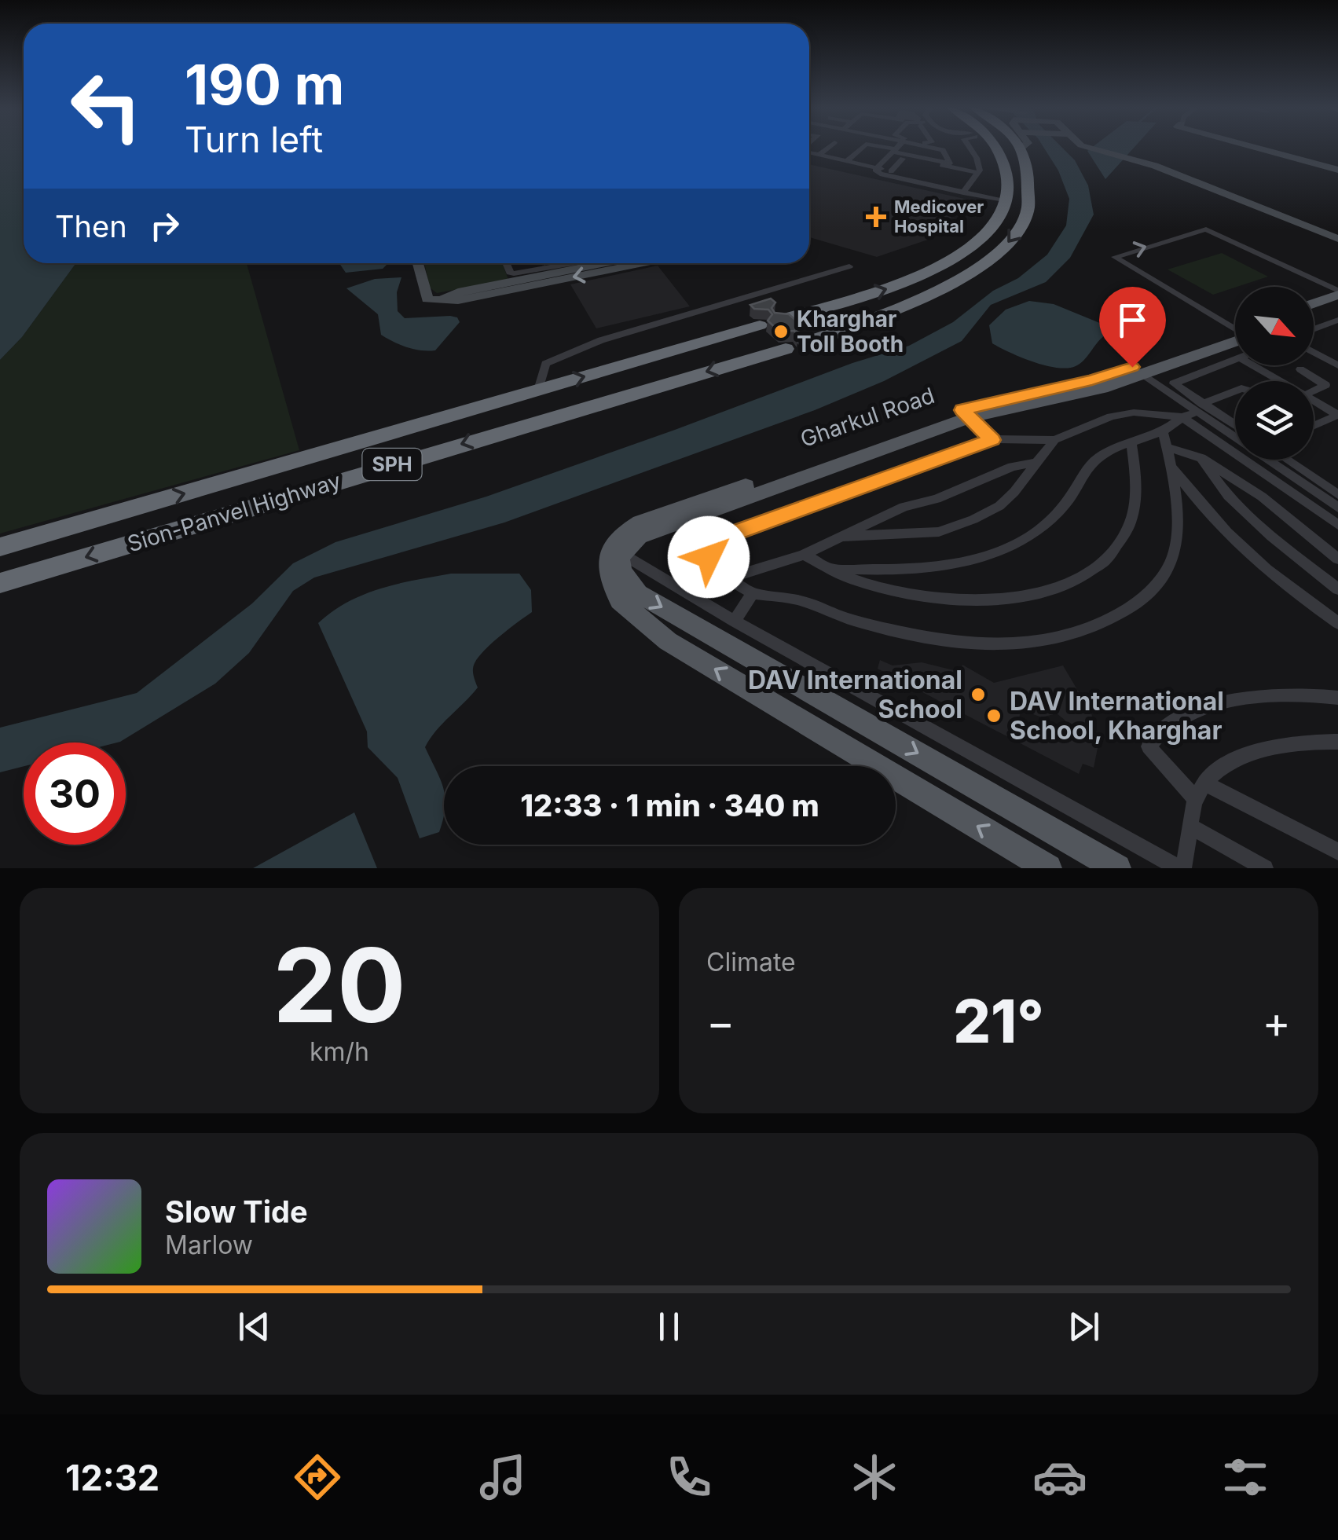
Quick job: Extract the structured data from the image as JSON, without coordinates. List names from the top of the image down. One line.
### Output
{"streets":{"highway":["SPH","Sion-Panvel Highway"],"main road":["Gharkul Road"]},"places":{"health":["Medicover Hospital"],"other":["Kharghar Toll Booth","DAV International School","DAV International School, Kharghar"]},"north":"bottom right","page":{"turn":["190 m","Turn left"],"then":"Then","limit":"30","trip":"12:33 · 1 min · 340 m","tile":[["20","km/h"],"Climate"],"heat":["−","21°","+"],"song":["Slow Tide","Marlow"],"tabs":"12:32"}}
